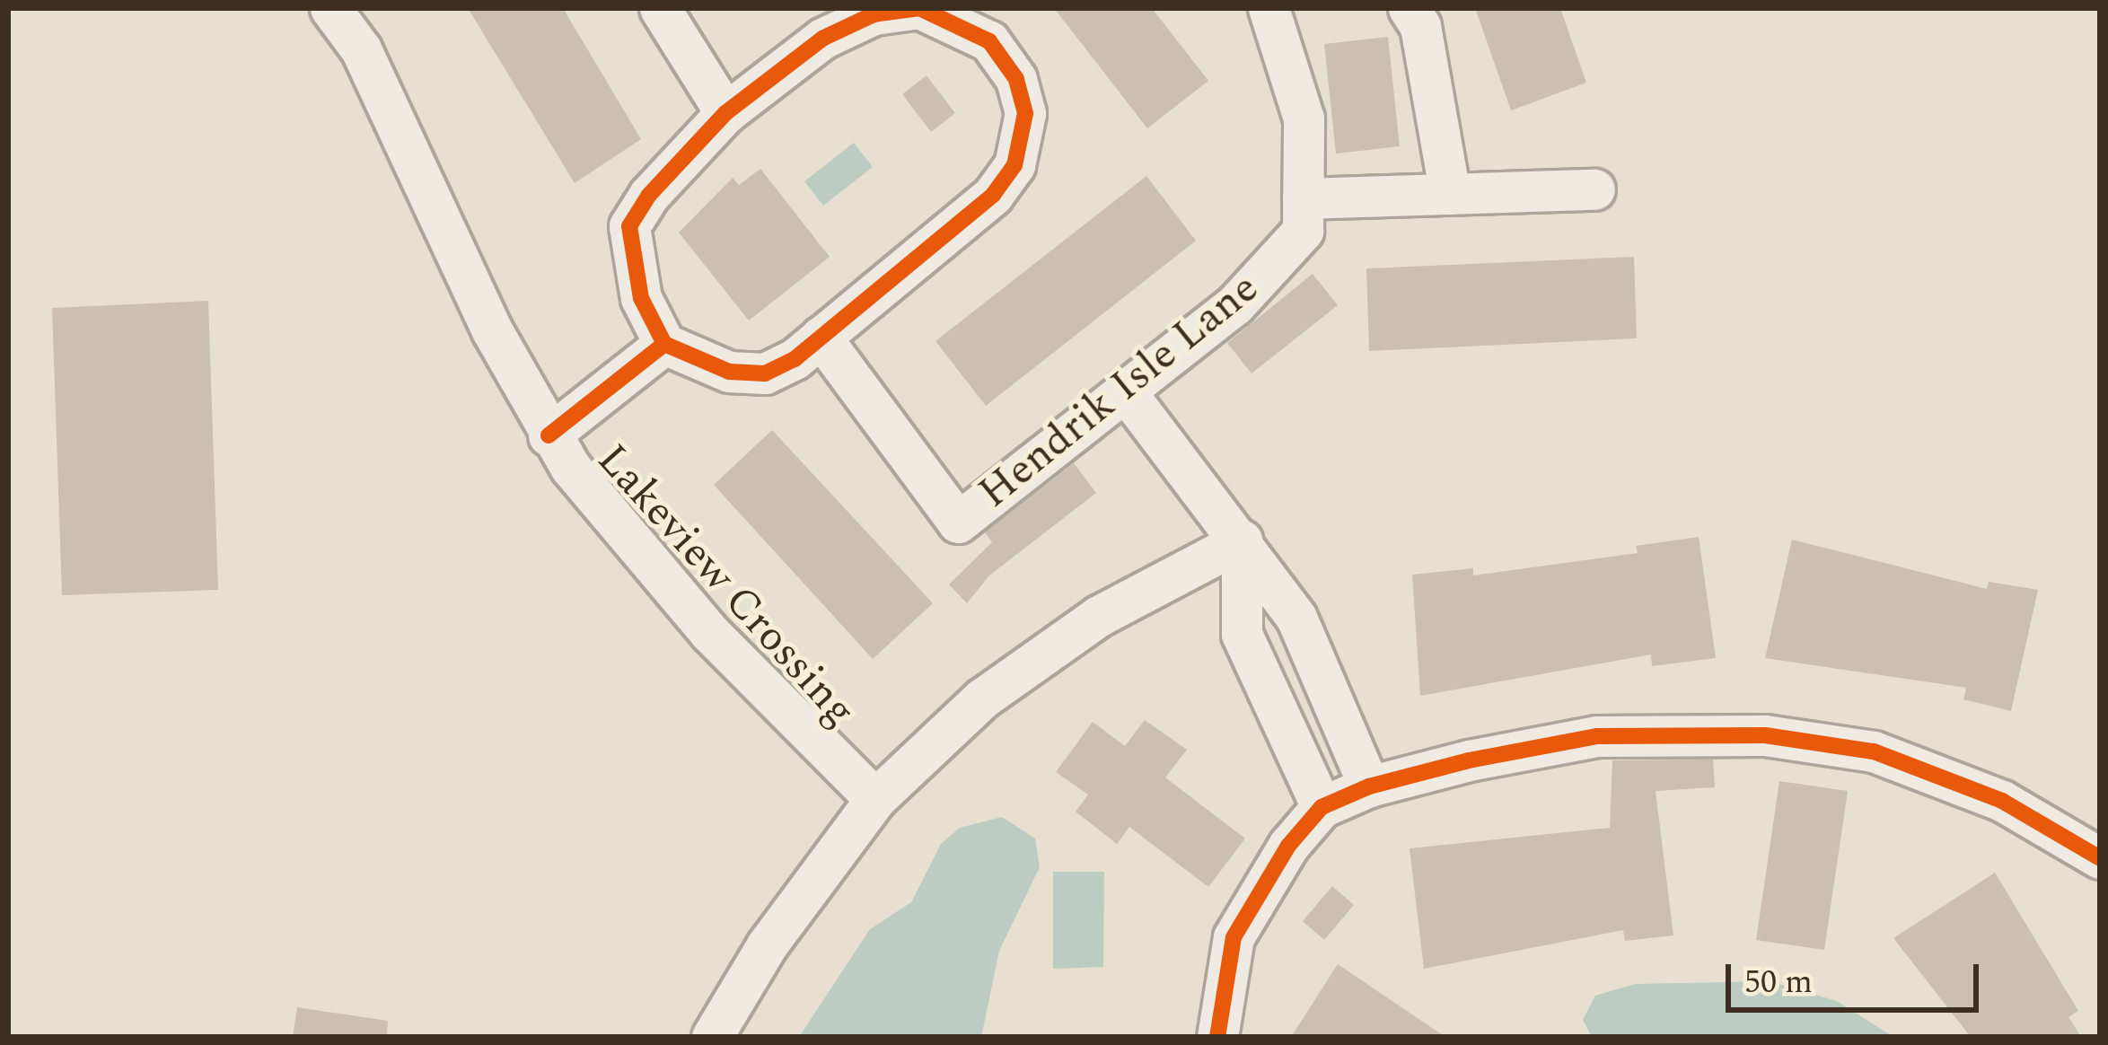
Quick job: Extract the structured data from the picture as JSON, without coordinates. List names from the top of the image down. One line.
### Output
{"streets":{"street":["Hendrik Isle Lane","Lakeview Crossing"]},"scale_bar":"50 m"}
